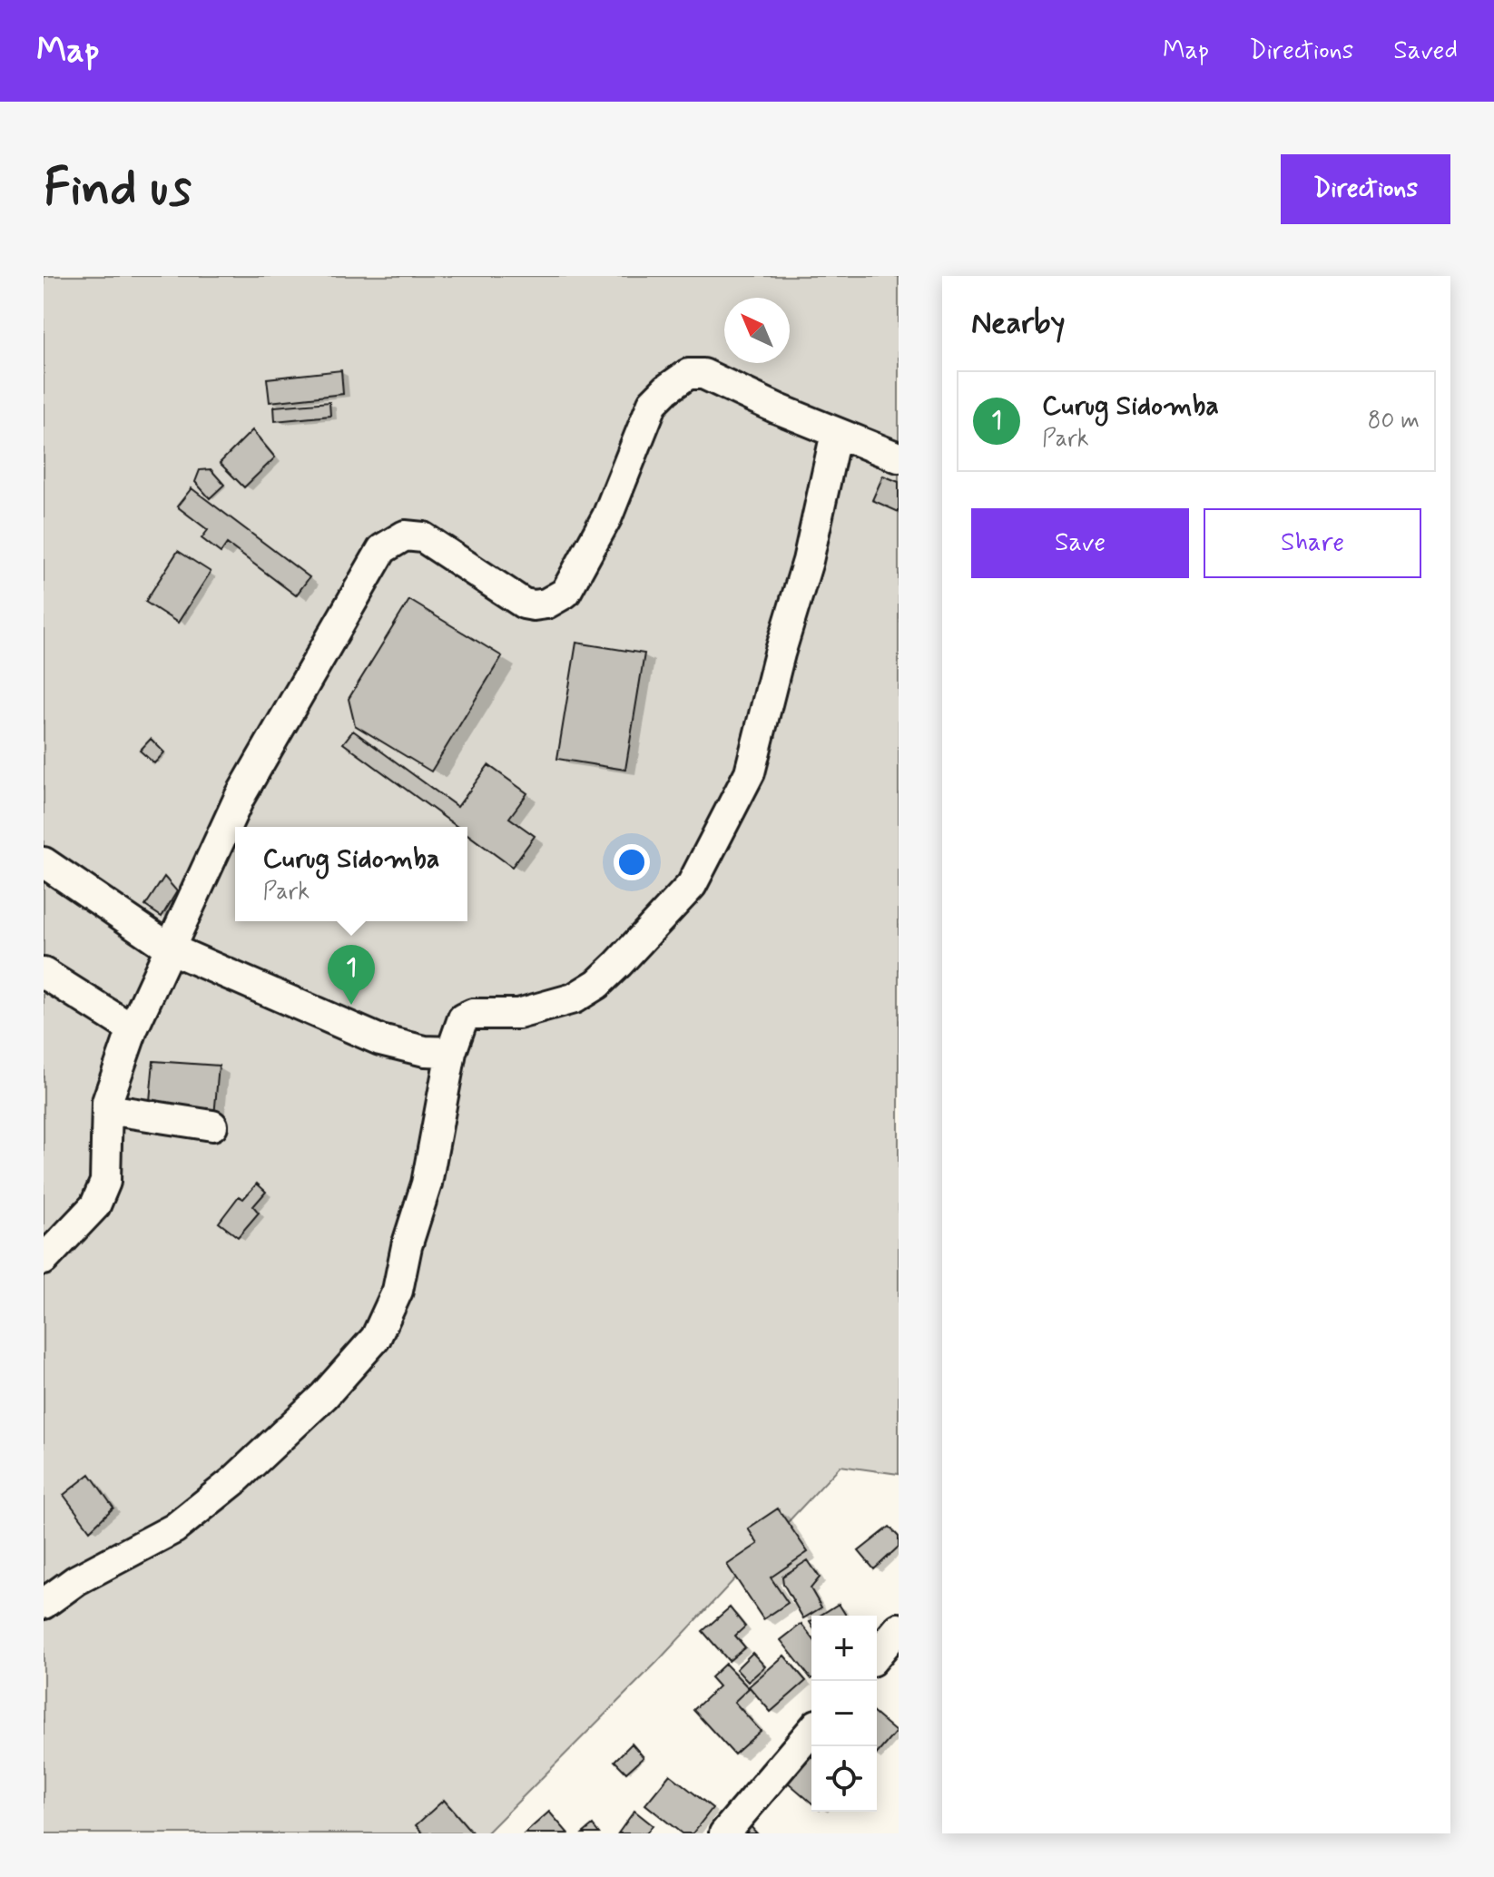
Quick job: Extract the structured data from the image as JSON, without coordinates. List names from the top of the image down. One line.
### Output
{"north":"top left","page":{"header":"Map","nav":["Map","Directions","Saved"],"buttons":["Directions",["Save","Share"]],"title":"Find us","heading":"Nearby","list":[{"mark":"1","name":"Curug Sidomba","note":"Park","value":"80 m"}],"popup":["Curug Sidomba","Park"],"pins":"1","map_buttons":["+","−"]}}
